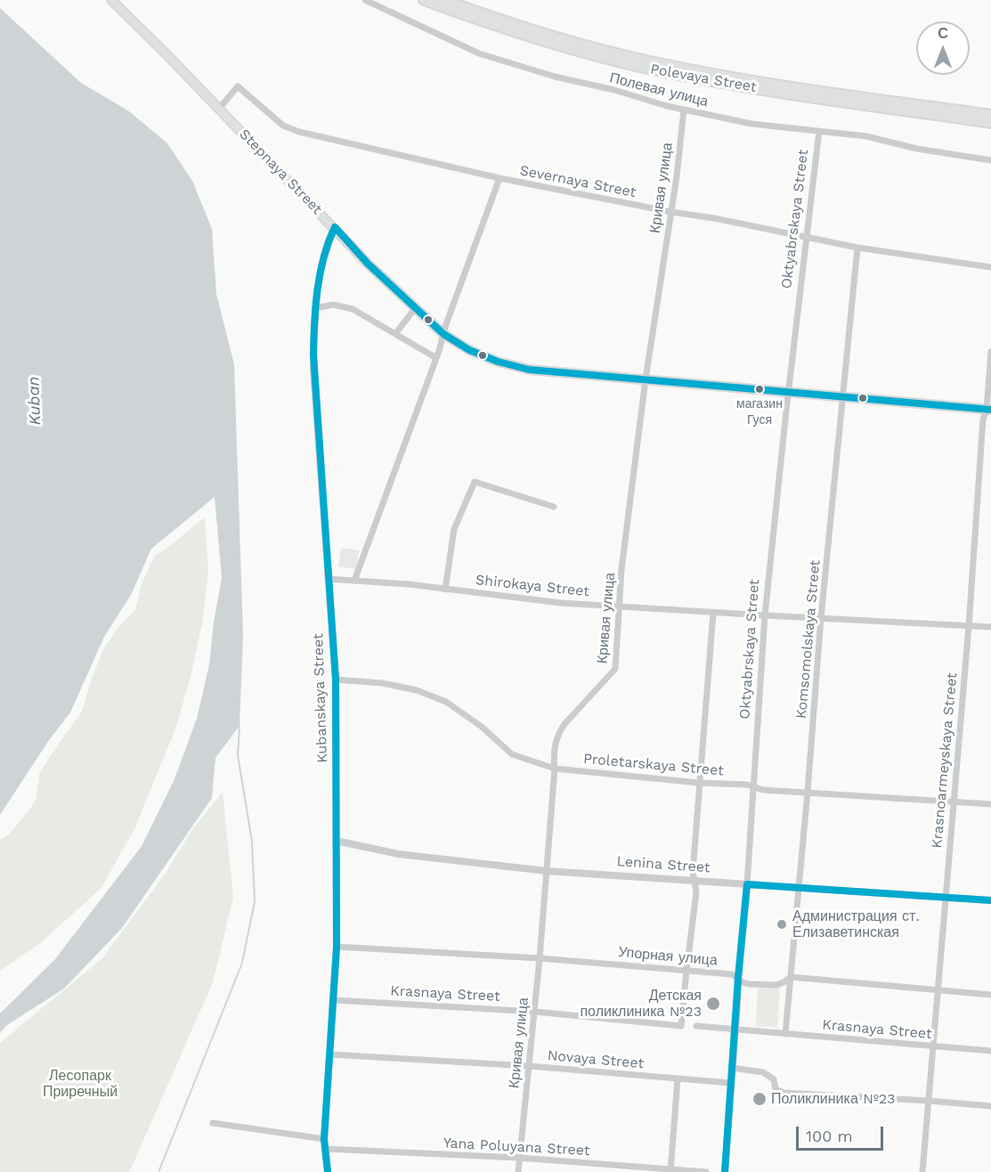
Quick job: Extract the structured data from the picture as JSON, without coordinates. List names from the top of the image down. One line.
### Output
{"streets":{"highway":["Polevaya Street"],"main road":["Stepnaya Street"],"street":["Полевая улица","Severnaya Street","Кривая улица","Oktyabrskaya Street","Shirokaya Street","Komsomolskaya Street","Kubanskaya Street","Krasnoarmeyskaya Street","Proletarskaya Street","Lenina Street","Упорная улица","Krasnaya Street","Novaya Street","Yana Poluyana Street"]},"crossings":[["Полевая улица","Кривая улица"],["Полевая улица","Oktyabrskaya Street"],["Stepnaya Street","Severnaya Street"],["Stepnaya Street","Кривая улица"],["Stepnaya Street","Oktyabrskaya Street"],["Stepnaya Street","Komsomolskaya Street"],["Stepnaya Street","Kubanskaya Street"],["Stepnaya Street","Krasnoarmeyskaya Street"],["Severnaya Street","Кривая улица"],["Severnaya Street","Oktyabrskaya Street"],["Severnaya Street","Komsomolskaya Street"],["Кривая улица","Shirokaya Street"],["Кривая улица","Proletarskaya Street"],["Кривая улица","Lenina Street"],["Кривая улица","Упорная улица"],["Кривая улица","Krasnaya Street"],["Кривая улица","Novaya Street"],["Кривая улица","Yana Poluyana Street"],["Oktyabrskaya Street","Shirokaya Street"],["Oktyabrskaya Street","Proletarskaya Street"],["Oktyabrskaya Street","Lenina Street"],["Oktyabrskaya Street","Упорная улица"],["Oktyabrskaya Street","Krasnaya Street"],["Oktyabrskaya Street","Novaya Street"],["Shirokaya Street","Komsomolskaya Street"],["Shirokaya Street","Kubanskaya Street"],["Shirokaya Street","Krasnoarmeyskaya Street"],["Komsomolskaya Street","Proletarskaya Street"],["Komsomolskaya Street","Lenina Street"],["Komsomolskaya Street","Упорная улица"],["Komsomolskaya Street","Krasnaya Street"],["Kubanskaya Street","Proletarskaya Street"],["Kubanskaya Street","Lenina Street"],["Kubanskaya Street","Упорная улица"],["Kubanskaya Street","Krasnaya Street"],["Kubanskaya Street","Novaya Street"],["Kubanskaya Street","Yana Poluyana Street"],["Krasnoarmeyskaya Street","Proletarskaya Street"],["Krasnoarmeyskaya Street","Lenina Street"],["Krasnoarmeyskaya Street","Упорная улица"],["Krasnoarmeyskaya Street","Krasnaya Street"],["Упорная улица","Krasnaya Street"]],"water":["Kuban"],"parks":["Лесопарк Приречный"],"places":["магазин Гуся","Администрация ст. Елизаветинская","Детская поликлиника №23","Поликлиника №23"],"scale_bar":"100 m","north":"top"}
